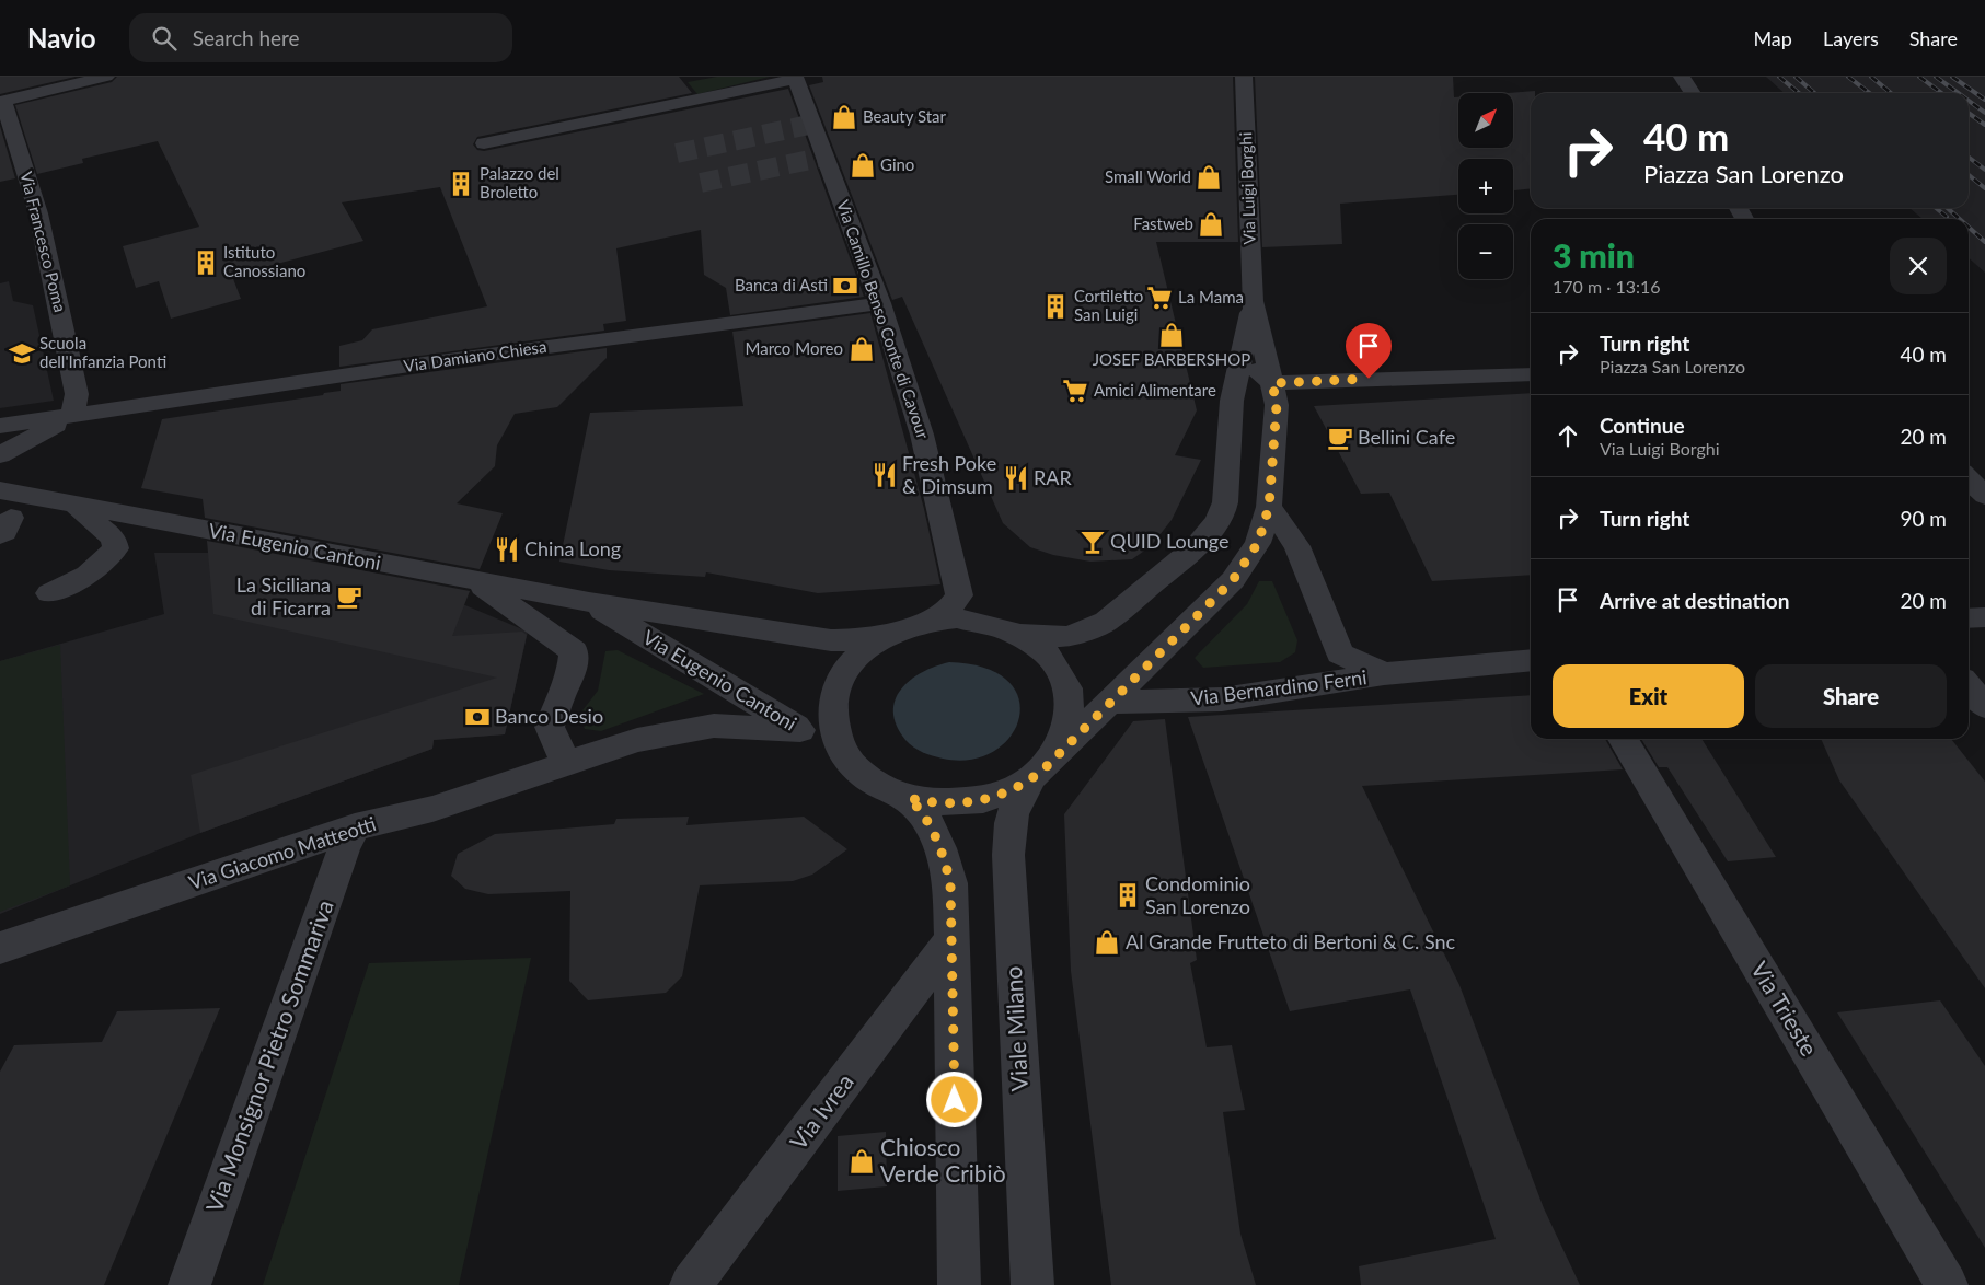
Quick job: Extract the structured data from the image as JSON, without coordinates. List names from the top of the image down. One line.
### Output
{"streets":{"street":["Via Luigi Borghi","Via Francesco Poma","Via Camillo Benso Conte di Cavour","Via Damiano Chiesa","Via Eugenio Cantoni","Via Bernardino Ferni","Via Giacomo Matteotti","Via Trieste","Viale Milano","Via Monsignor Pietro Sommariva","Via Ivrea"]},"crossings":[["Via Luigi Borghi","Via Bernardino Ferni"],["Via Luigi Borghi","Viale Milano"],["Via Francesco Poma","Via Damiano Chiesa"],["Via Camillo Benso Conte di Cavour","Via Damiano Chiesa"],["Via Eugenio Cantoni","Via Giacomo Matteotti"],["Via Giacomo Matteotti","Via Monsignor Pietro Sommariva"]],"places":{"shop":["Beauty Star","Gino","Small World","Fastweb","JOSEF BARBERSHOP","Marco Moreo","Al Grande Frutteto di Bertoni & C. Snc","Chiosco Verde Cribiò"],"building":["Palazzo del Broletto","Istituto Canossiano","Cortiletto San Luigi","Condominio San Lorenzo"],"bank":["Banca di Asti","Banco Desio"],"supermarket":["La Mama","Amici Alimentare"],"school or university":["Scuola dell'Infanzia Ponti"],"cafe":["Bellini Cafe","La Siciliana di Ficarra"],"restaurant":["Fresh Poke & Dimsum","RAR","China Long"],"bar":["QUID Lounge"]},"north":"top right","page":{"header":"Navio","search":"Search here","nav":["Map","Layers","Share"],"map_buttons":["+","−"],"turn":["40 m","Piazza San Lorenzo"],"heading":["3 min","170 m · 13:16"],"list":[{"name":"Turn right","note":"Piazza San Lorenzo","value":"40 m"},{"name":"Continue","note":"Via Luigi Borghi","value":"20 m"},{"name":"Turn right","value":"90 m"},{"name":"Arrive at destination","value":"20 m"}],"buttons":["Exit","Share"]}}
